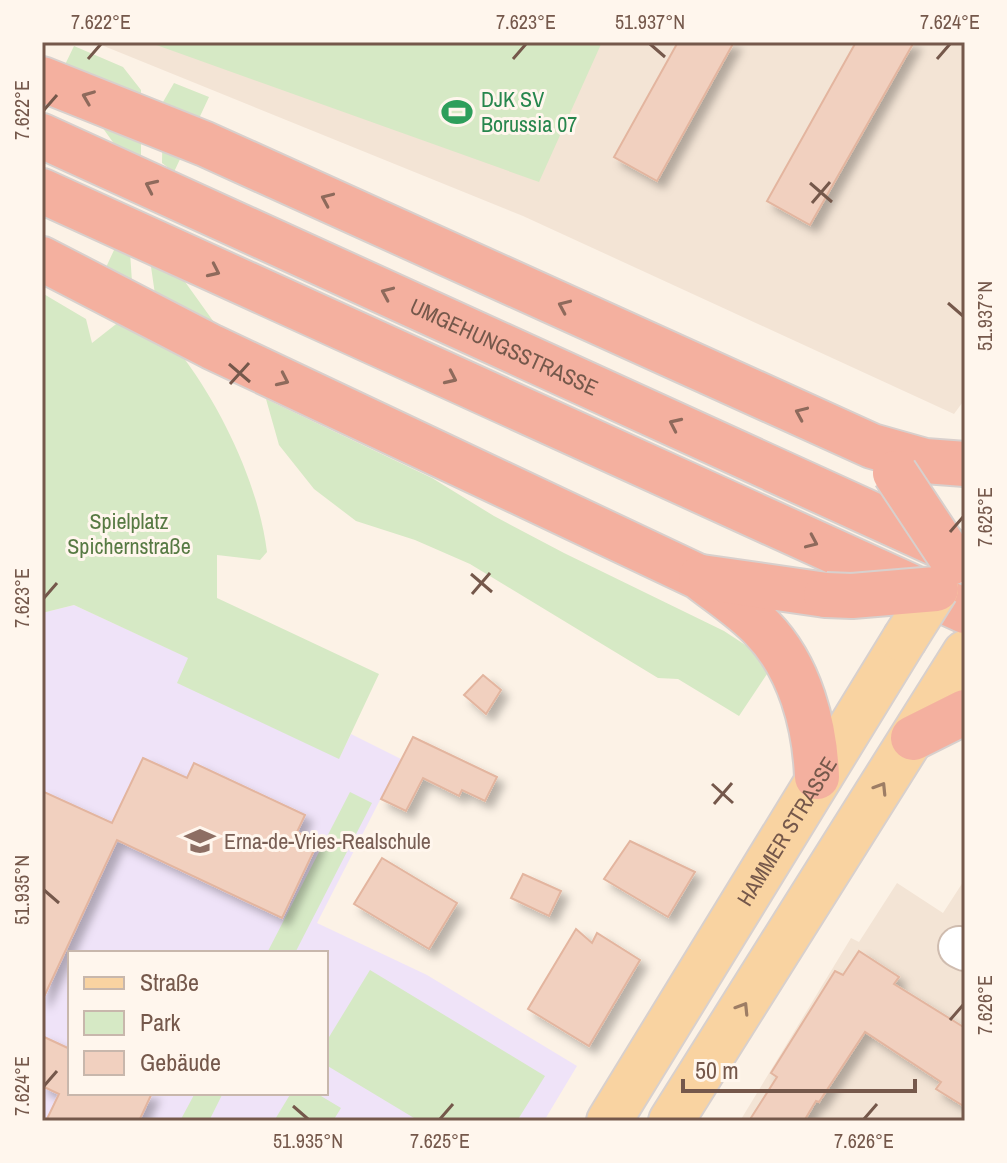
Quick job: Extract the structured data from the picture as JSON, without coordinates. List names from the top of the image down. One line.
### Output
{"streets":{"highway":["UMGEHUNGSSTRASSE"],"main road":["HAMMER STRASSE"]},"crossings":[["UMGEHUNGSSTRASSE","HAMMER STRASSE"]],"parks":["Spielplatz Spichernstraße"],"places":{"sports":["DJK SV Borussia 07"],"school or university":["Erna-de-Vries-Realschule"]},"legend":["Straße","Park","Gebäude"],"scale_bar":"50 m","coordinates":["7.622°E","7.623°E","51.937°N","7.624°E","7.625°E","51.935°N","7.626°E"]}
